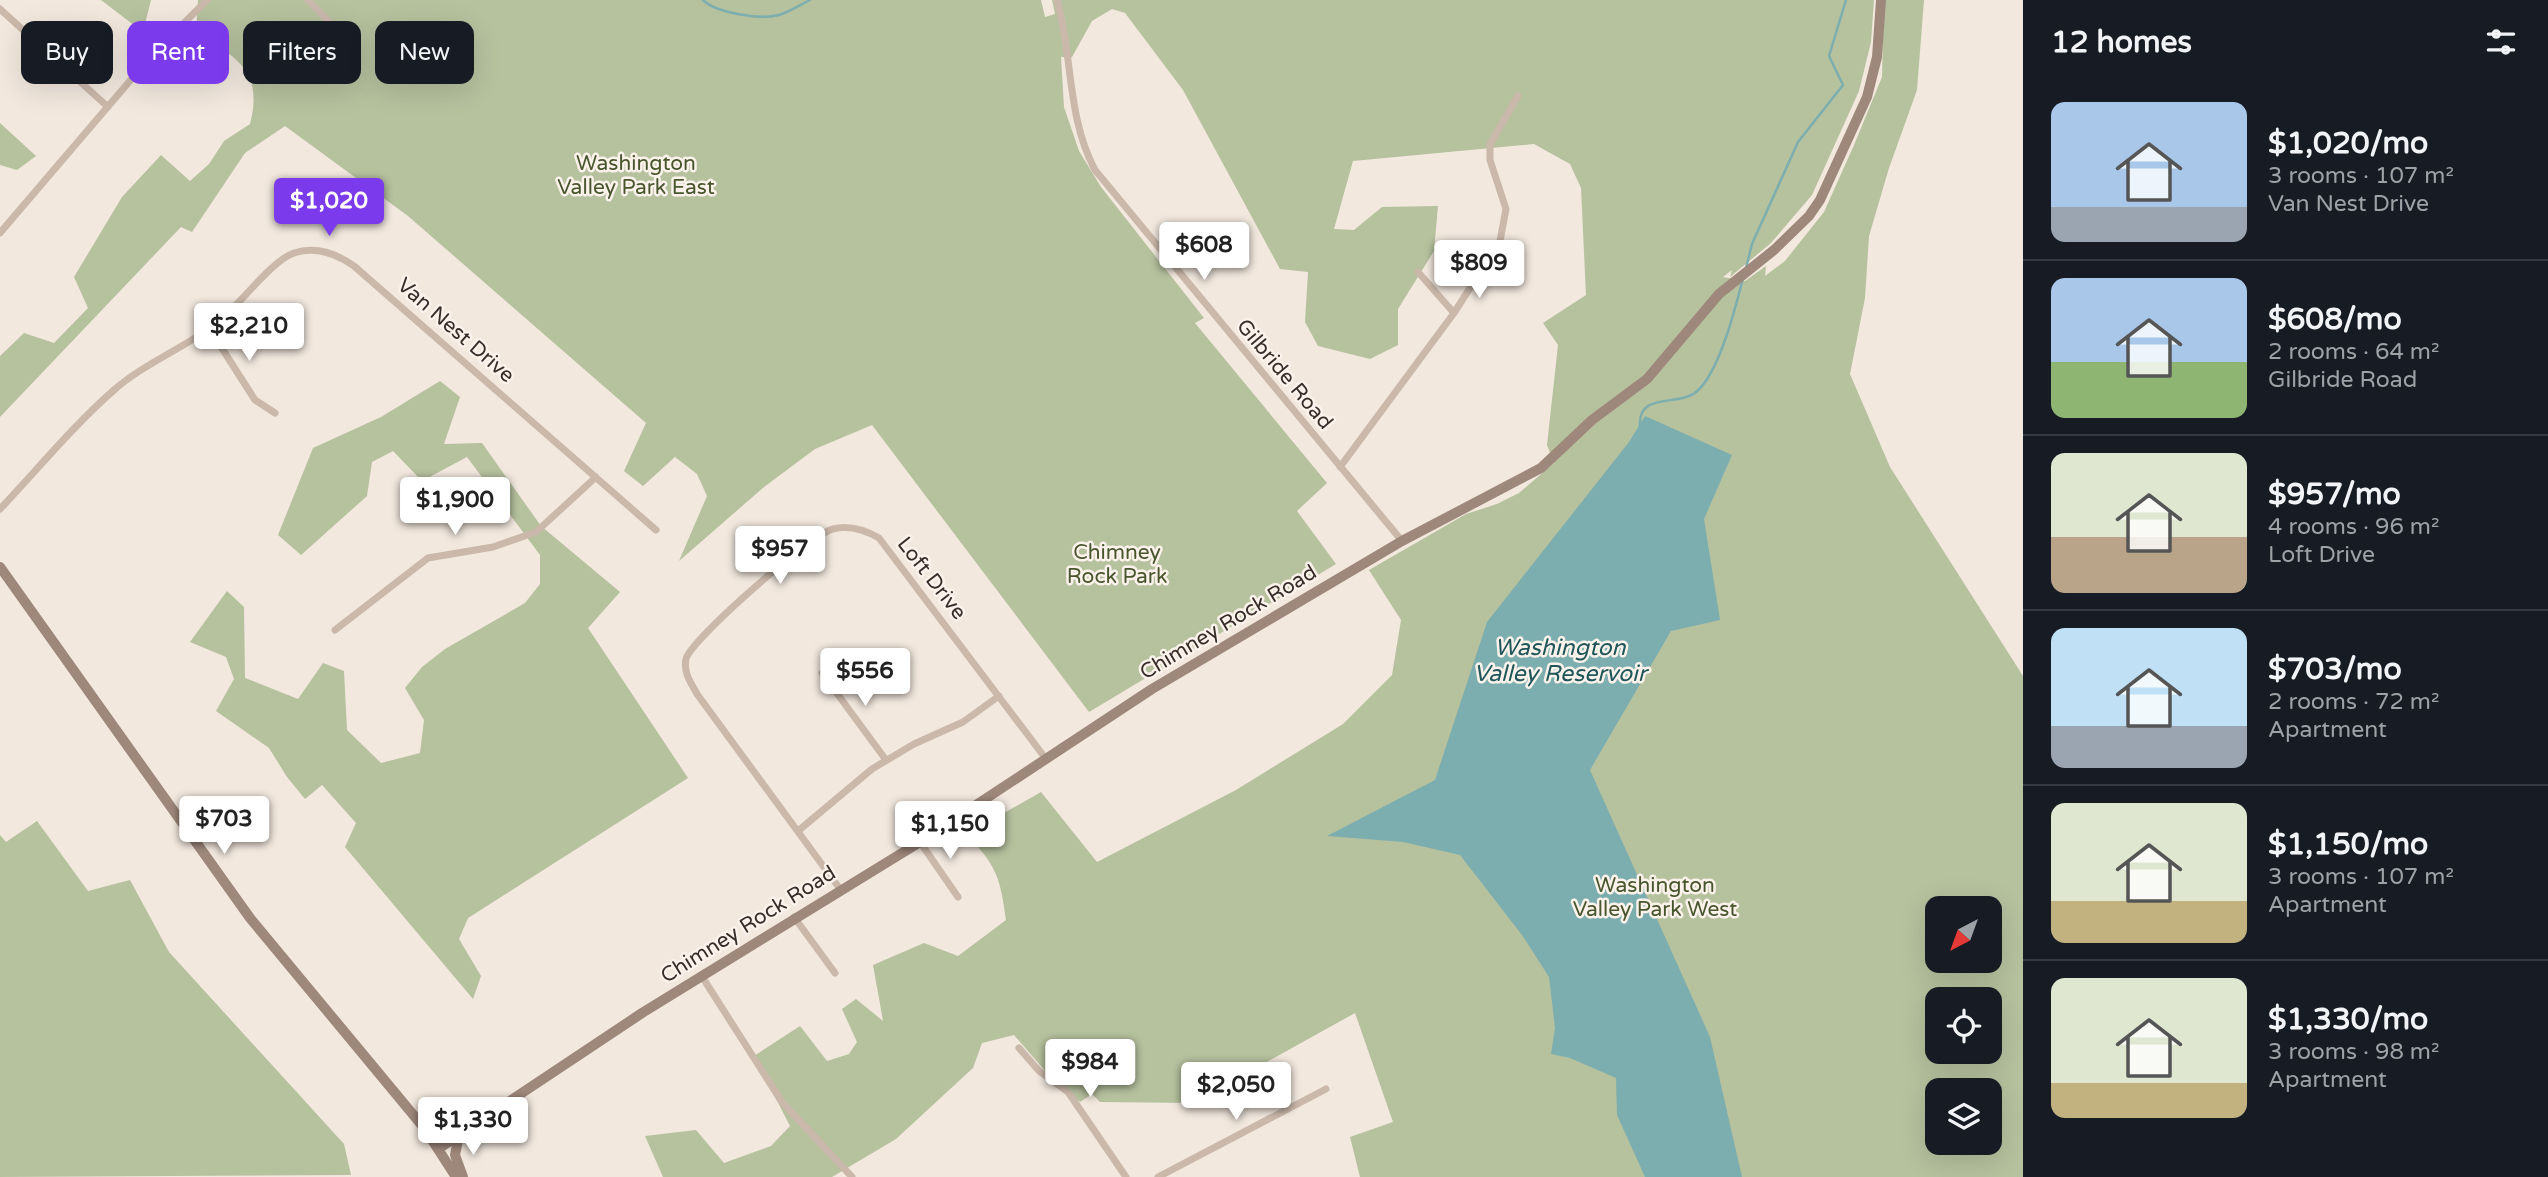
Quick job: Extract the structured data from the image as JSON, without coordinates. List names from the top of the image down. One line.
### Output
{"streets":{"street":["Van Nest Drive","Gilbride Road","Loft Drive","Chimney Rock Road"]},"crossings":[["Gilbride Road","Chimney Rock Road"],["Loft Drive","Chimney Rock Road"]],"water":["Washington Valley Reservoir"],"parks":["Washington Valley Park East","Chimney Rock Park","Washington Valley Park West"],"north":"bottom left","page":{"heading":"12 homes","chip":["Buy","Rent","Filters","New"],"list":[{"name":"$1,020/mo","note":"3 rooms · 107 m² · Van Nest Drive"},{"name":"$608/mo","note":"2 rooms · 64 m² · Gilbride Road"},{"name":"$957/mo","note":"4 rooms · 96 m² · Loft Drive"},{"name":"$703/mo","note":"2 rooms · 72 m² · Apartment"},{"name":"$1,150/mo","note":"3 rooms · 107 m² · Apartment"},{"name":"$1,330/mo","note":"3 rooms · 98 m² · Apartment"}],"price":["$1,020","$608","$809","$2,210","$1,900","$957","$556","$703","$1,150","$984","$2,050","$1,330"]}}
